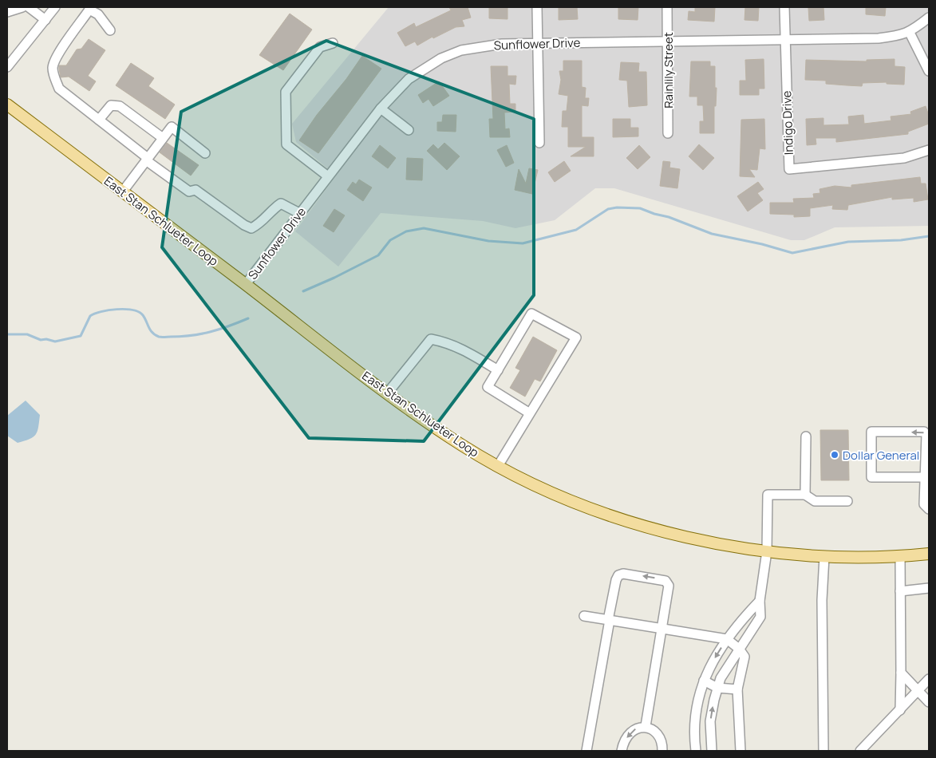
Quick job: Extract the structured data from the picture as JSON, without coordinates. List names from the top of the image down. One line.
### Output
{"streets":{"main road":["East Stan Schlueter Loop"],"street":["Sunflower Drive","Rainlily Street","Indigo Drive"]},"crossings":[["Sunflower Drive","Rainlily Street"],["Sunflower Drive","Indigo Drive"],["Sunflower Drive","East Stan Schlueter Loop"]],"places":["Dollar General"]}
